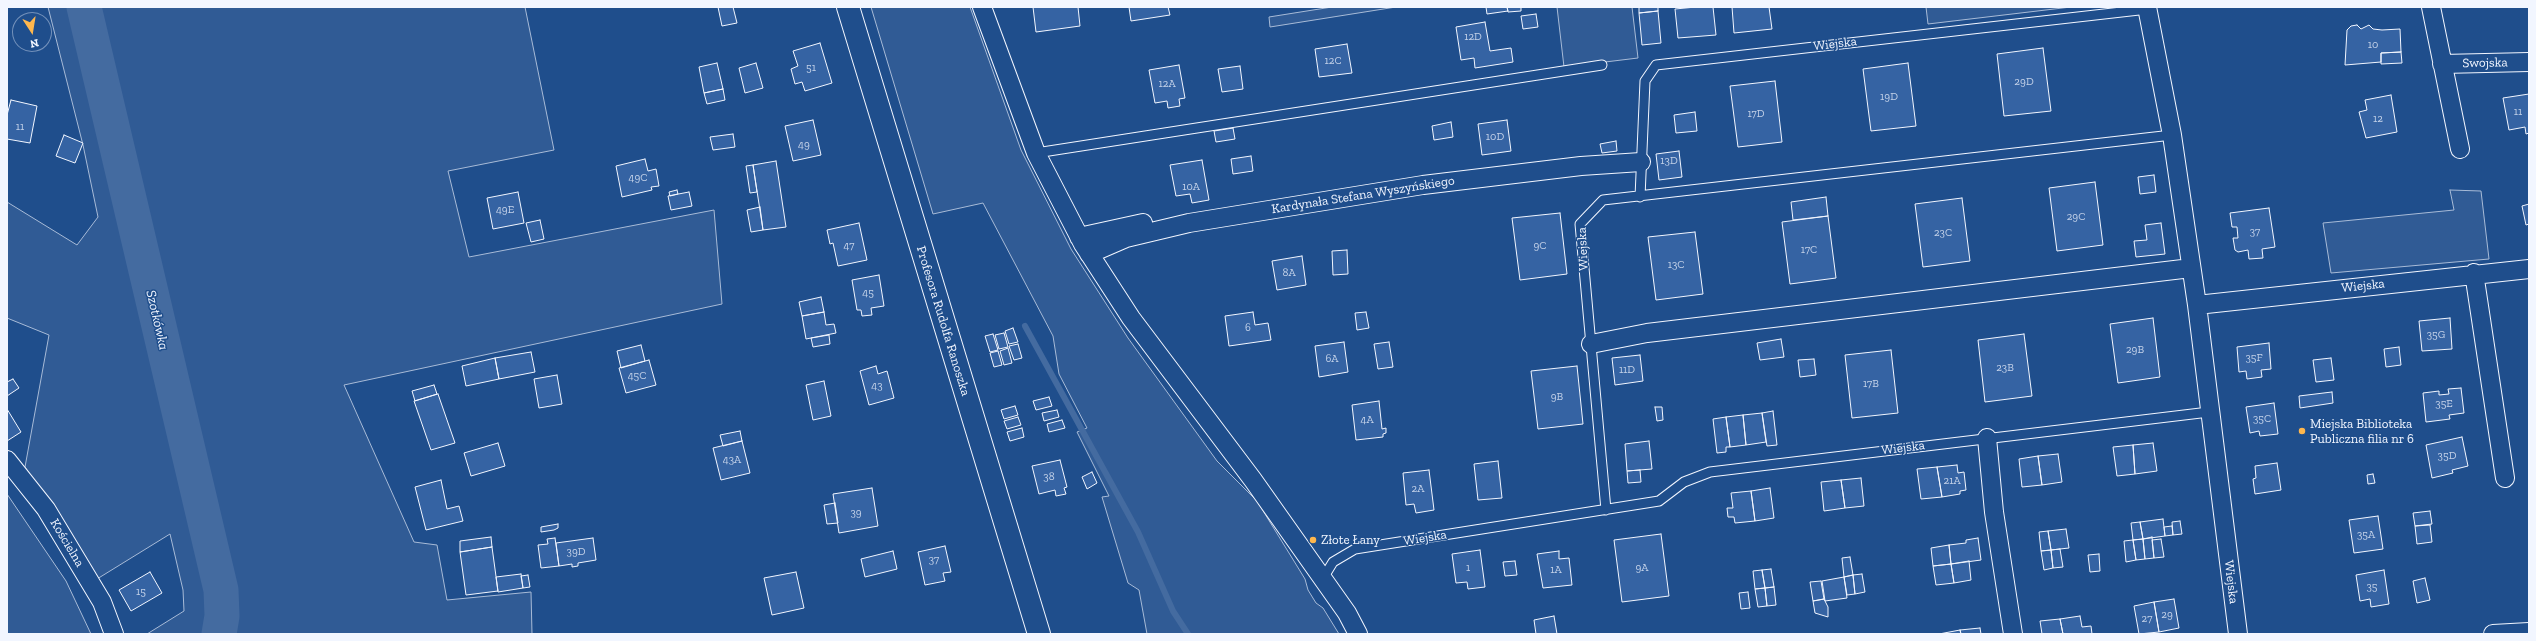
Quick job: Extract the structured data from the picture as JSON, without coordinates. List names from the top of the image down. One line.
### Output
{"streets":{"street":["Wiejska","Swojska","Kardynała Stefana Wyszyńskiego","Profesora Rudolfa Ranoszka","Kościelna"]},"crossings":[["Wiejska","Kardynała Stefana Wyszyńskiego"]],"water":["Szotkówka"],"places":["Miejska Biblioteka Publiczna filia nr 6","Złote Łany"],"house_numbers":["12D","10","12C","51","29D","12A","19D","11","17D","12","11","10D","49","13D","49C","10A","49E","29C","37","23C","47","9C","17C","13C","8A","45","6","35G","29B","35F","6A","23B","11D","45C","17B","43","9B","35E","35C","4A","35D","43A","38","21A","2A","39","35A","39D","37","1","9A","1A","35","15","29","27"],"north":"bottom"}
